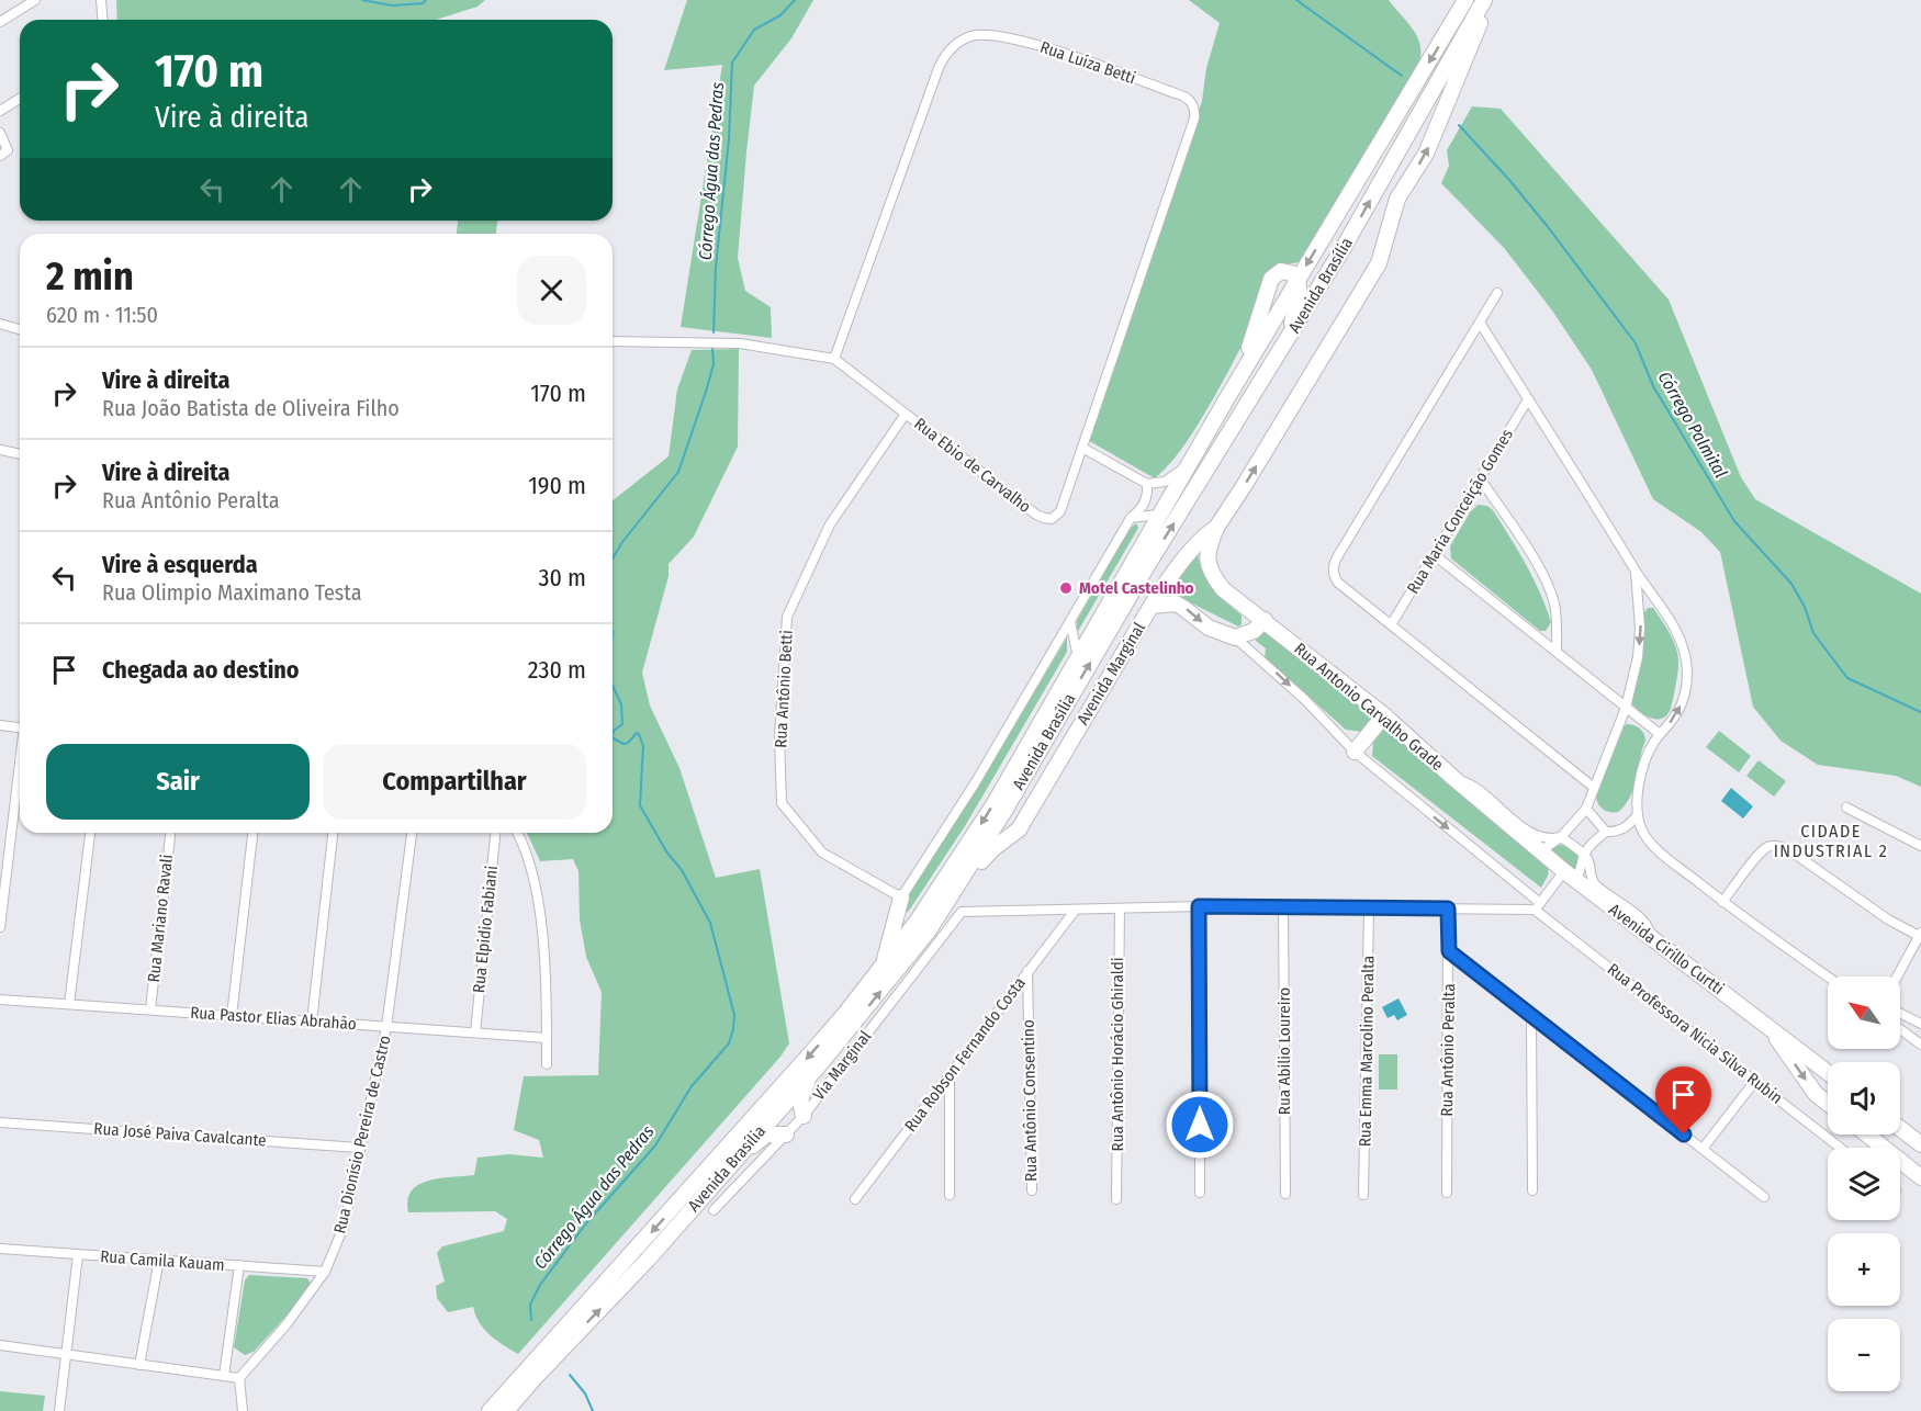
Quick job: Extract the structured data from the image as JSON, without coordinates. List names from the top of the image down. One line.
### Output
{"streets":{"main road":["Avenida Brasília","Avenida Marginal","Rua Antonio Carvalho Grade","Avenida Cirillo Curtti"],"street":["Rua Luíza Betti","Rua Ebio de Carvalho","Rua Maria Conceição Gomes","Rua Antônio Betti","Rua Mariano Ravali","Rua Elpidio Fabiani","Rua Pastor Elias Abrahão","Rua Professora Nicia Silva Rubin","Rua Antônio Peralta","Rua Abilio Loureiro","Rua Emma Marcolino Peralta","Rua Robson Fernando Costa","Rua Antônio Horácio Ghiraldi","Via Marginal","Rua Antônio Consentino","Rua José Paiva Cavalcante","Rua Dionísio Pereira de Castro","Rua Camila Kauam"]},"crossings":[["Rua Luíza Betti","Rua Ebio de Carvalho"],["Avenida Brasília","Avenida Marginal"],["Rua Ebio de Carvalho","Rua Antônio Betti"],["Avenida Marginal","Rua Antonio Carvalho Grade"],["Rua Antonio Carvalho Grade","Avenida Cirillo Curtti"],["Rua Mariano Ravali","Rua Pastor Elias Abrahão"],["Rua Elpidio Fabiani","Rua Pastor Elias Abrahão"],["Rua Pastor Elias Abrahão","Rua Dionísio Pereira de Castro"],["Rua Robson Fernando Costa","Via Marginal"],["Rua Robson Fernando Costa","Rua Antônio Consentino"],["Rua José Paiva Cavalcante","Rua Dionísio Pereira de Castro"],["Rua Dionísio Pereira de Castro","Rua Camila Kauam"]],"districts":["CIDADE INDUSTRIAL 2"],"water":["Córrego Água das Pedras","Córrego Palmital"],"places":["Motel Castelinho"],"north":"top left","page":{"turn":["170 m","Vire à direita"],"heading":["2 min","620 m · 11:50"],"list":[{"name":"Vire à direita","note":"Rua João Batista de Oliveira Filho","value":"170 m"},{"name":"Vire à direita","note":"Rua Antônio Peralta","value":"190 m"},{"name":"Vire à esquerda","note":"Rua Olimpio Maximano Testa","value":"30 m"},{"name":"Chegada ao destino","value":"230 m"}],"buttons":["Sair","Compartilhar"],"map_buttons":["+","−"]}}
